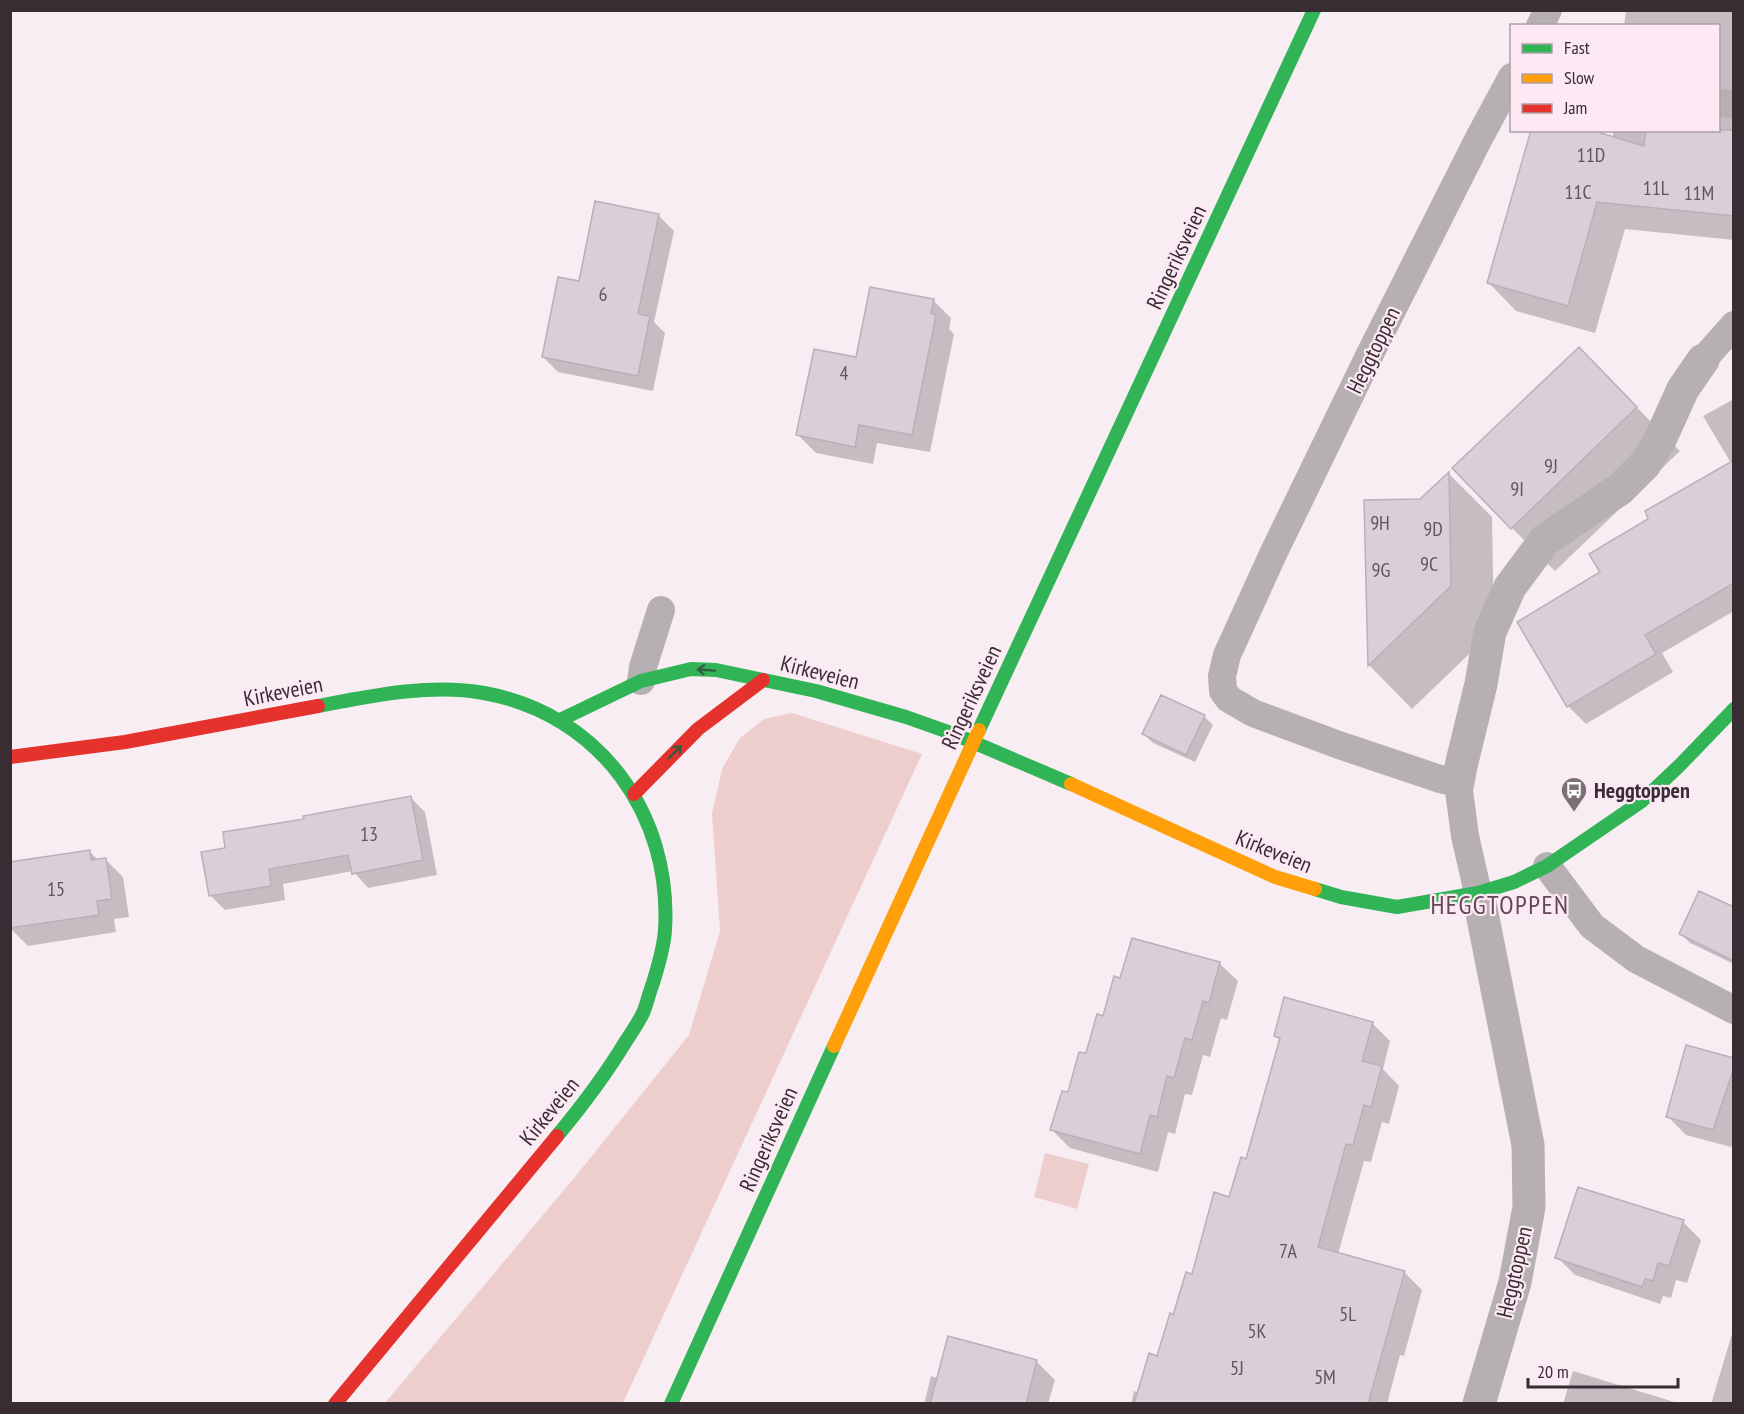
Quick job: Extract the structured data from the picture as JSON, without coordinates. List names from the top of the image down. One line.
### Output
{"streets":{"main road":["Ringeriksveien","Kirkeveien"],"street":["Heggtoppen"]},"crossings":[["Heggtoppen","Kirkeveien"]],"districts":["HEGGTOPPEN"],"places":{"bus stop":["Heggtoppen"]},"house_numbers":["11D","11L","11C","11M","6","4","9J","9I","9H","9D","9C","9G","13","15","7A","5L","5K","5J","5M"],"legend":["Fast","Slow","Jam"],"scale_bar":"20 m"}
